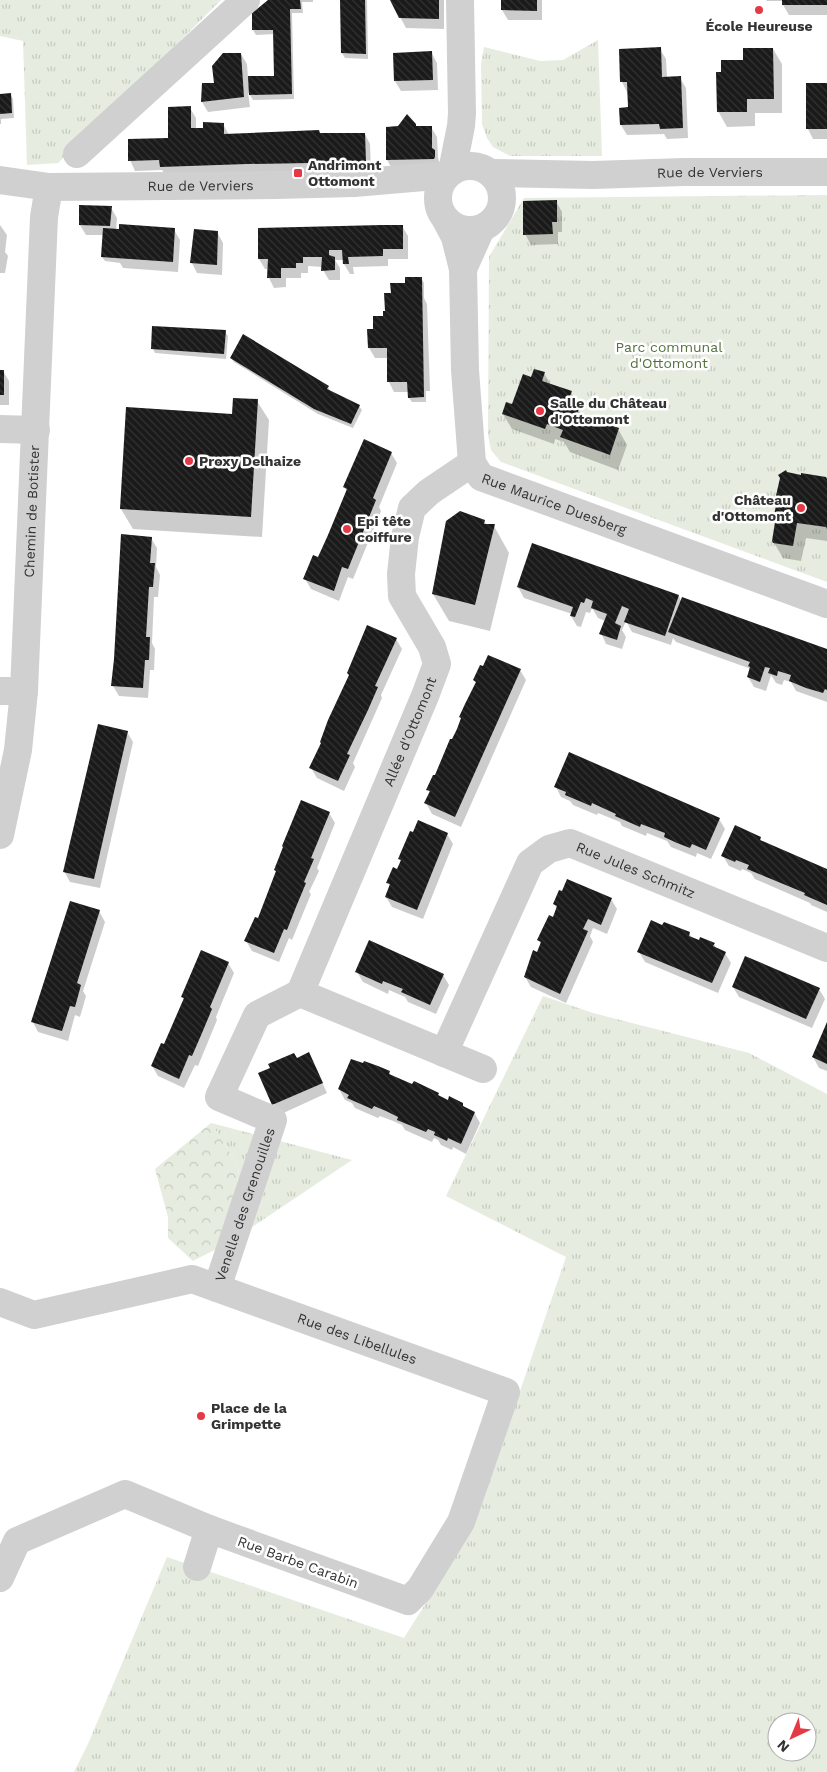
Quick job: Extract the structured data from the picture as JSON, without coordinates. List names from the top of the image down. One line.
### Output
{"streets":{"street":["Rue de Verviers","Rue Maurice Duesberg","Chemin de Botister","Allée d'Ottomont","Rue Jules Schmitz","Venelle des Grenouilles","Rue des Libellules","Rue Barbe Carabin"]},"crossings":[["Rue de Verviers","Rue Maurice Duesberg"],["Rue de Verviers","Chemin de Botister"],["Rue Maurice Duesberg","Allée d'Ottomont"],["Allée d'Ottomont","Venelle des Grenouilles"],["Venelle des Grenouilles","Rue des Libellules"],["Rue des Libellules","Rue Barbe Carabin"]],"parks":["Parc communal d'Ottomont"],"places":{"other":["École Heureuse","Salle du Château d'Ottomont","Proxy Delhaize","Château d'Ottomont","Epi tête coiffure","Place de la Grimpette"],"transit":["Andrimont Ottomont"]},"north":"bottom left"}
